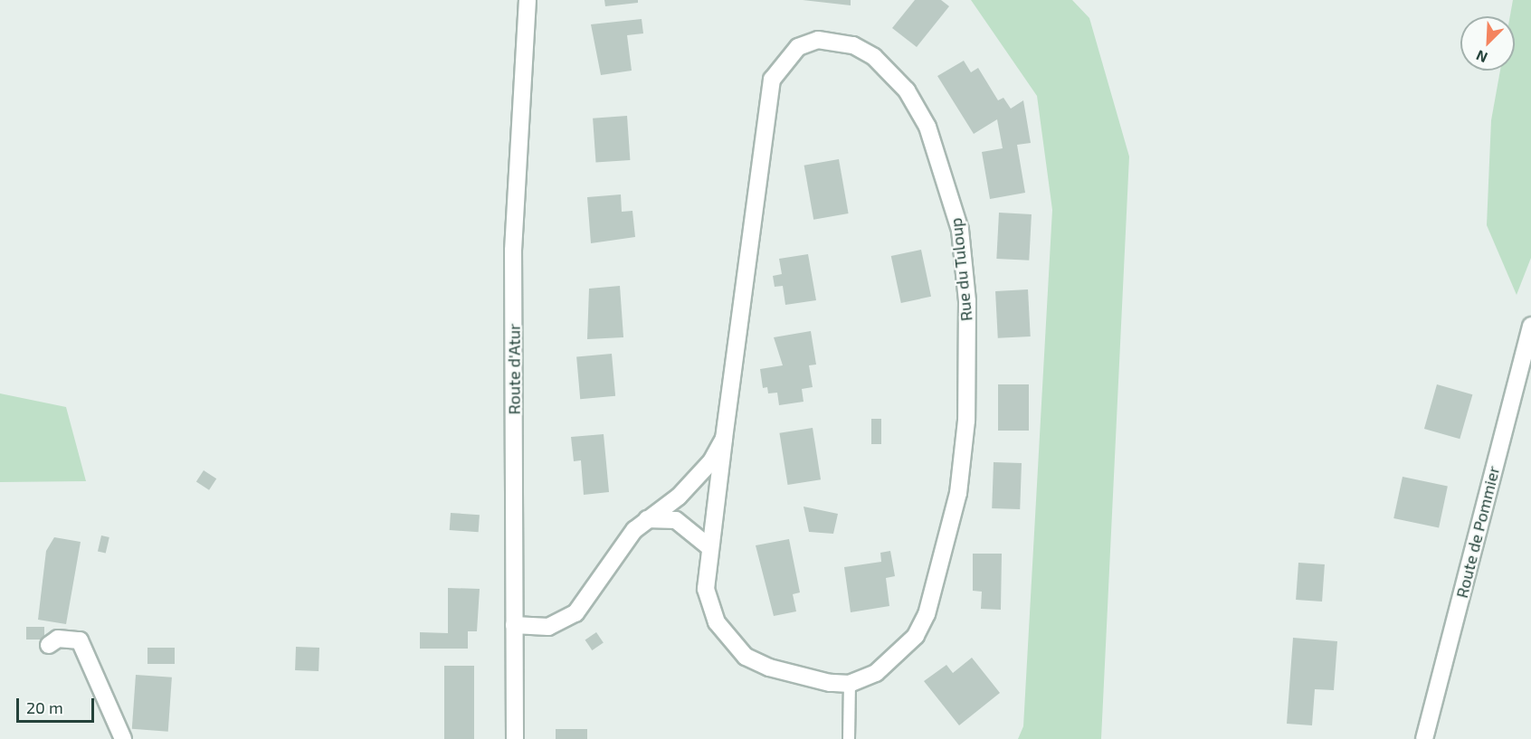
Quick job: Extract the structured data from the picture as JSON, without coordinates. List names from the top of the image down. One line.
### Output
{"streets":{"street":["Rue du Tuloup","Route d'Atur","Route de Pommier"]},"crossings":[["Rue du Tuloup","Route d'Atur"]],"scale_bar":"20 m","north":"bottom left"}
